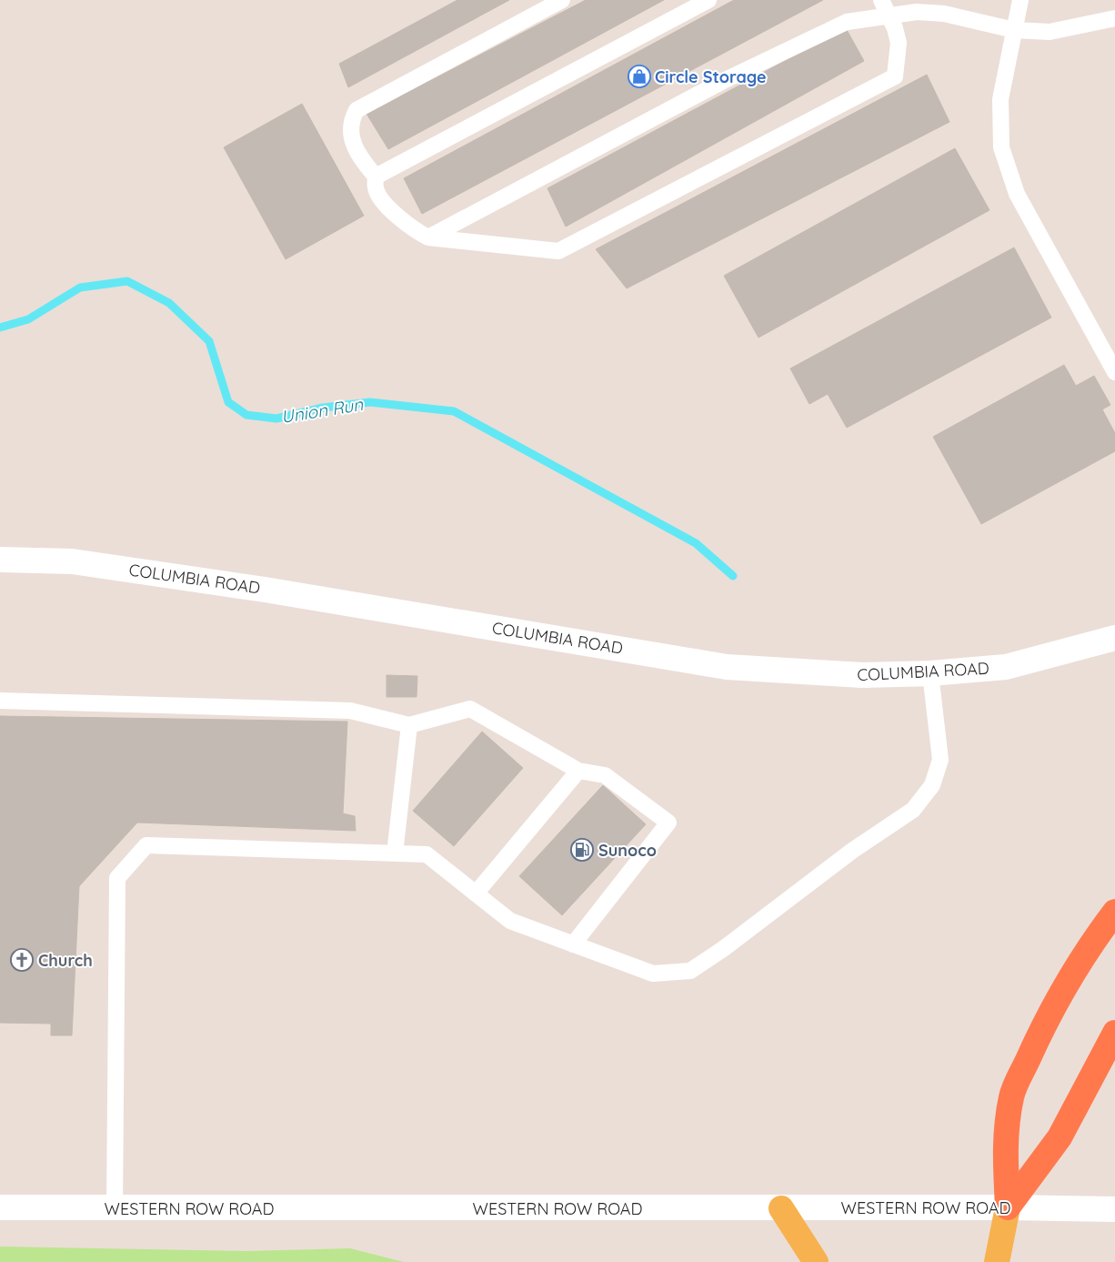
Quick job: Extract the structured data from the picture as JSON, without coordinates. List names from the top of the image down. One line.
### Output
{"streets":{"street":["COLUMBIA ROAD","WESTERN ROW ROAD"]},"water":["Union Run"],"places":{"shop":["Circle Storage"],"fuel station":["Sunoco"],"church":["Church"]}}
